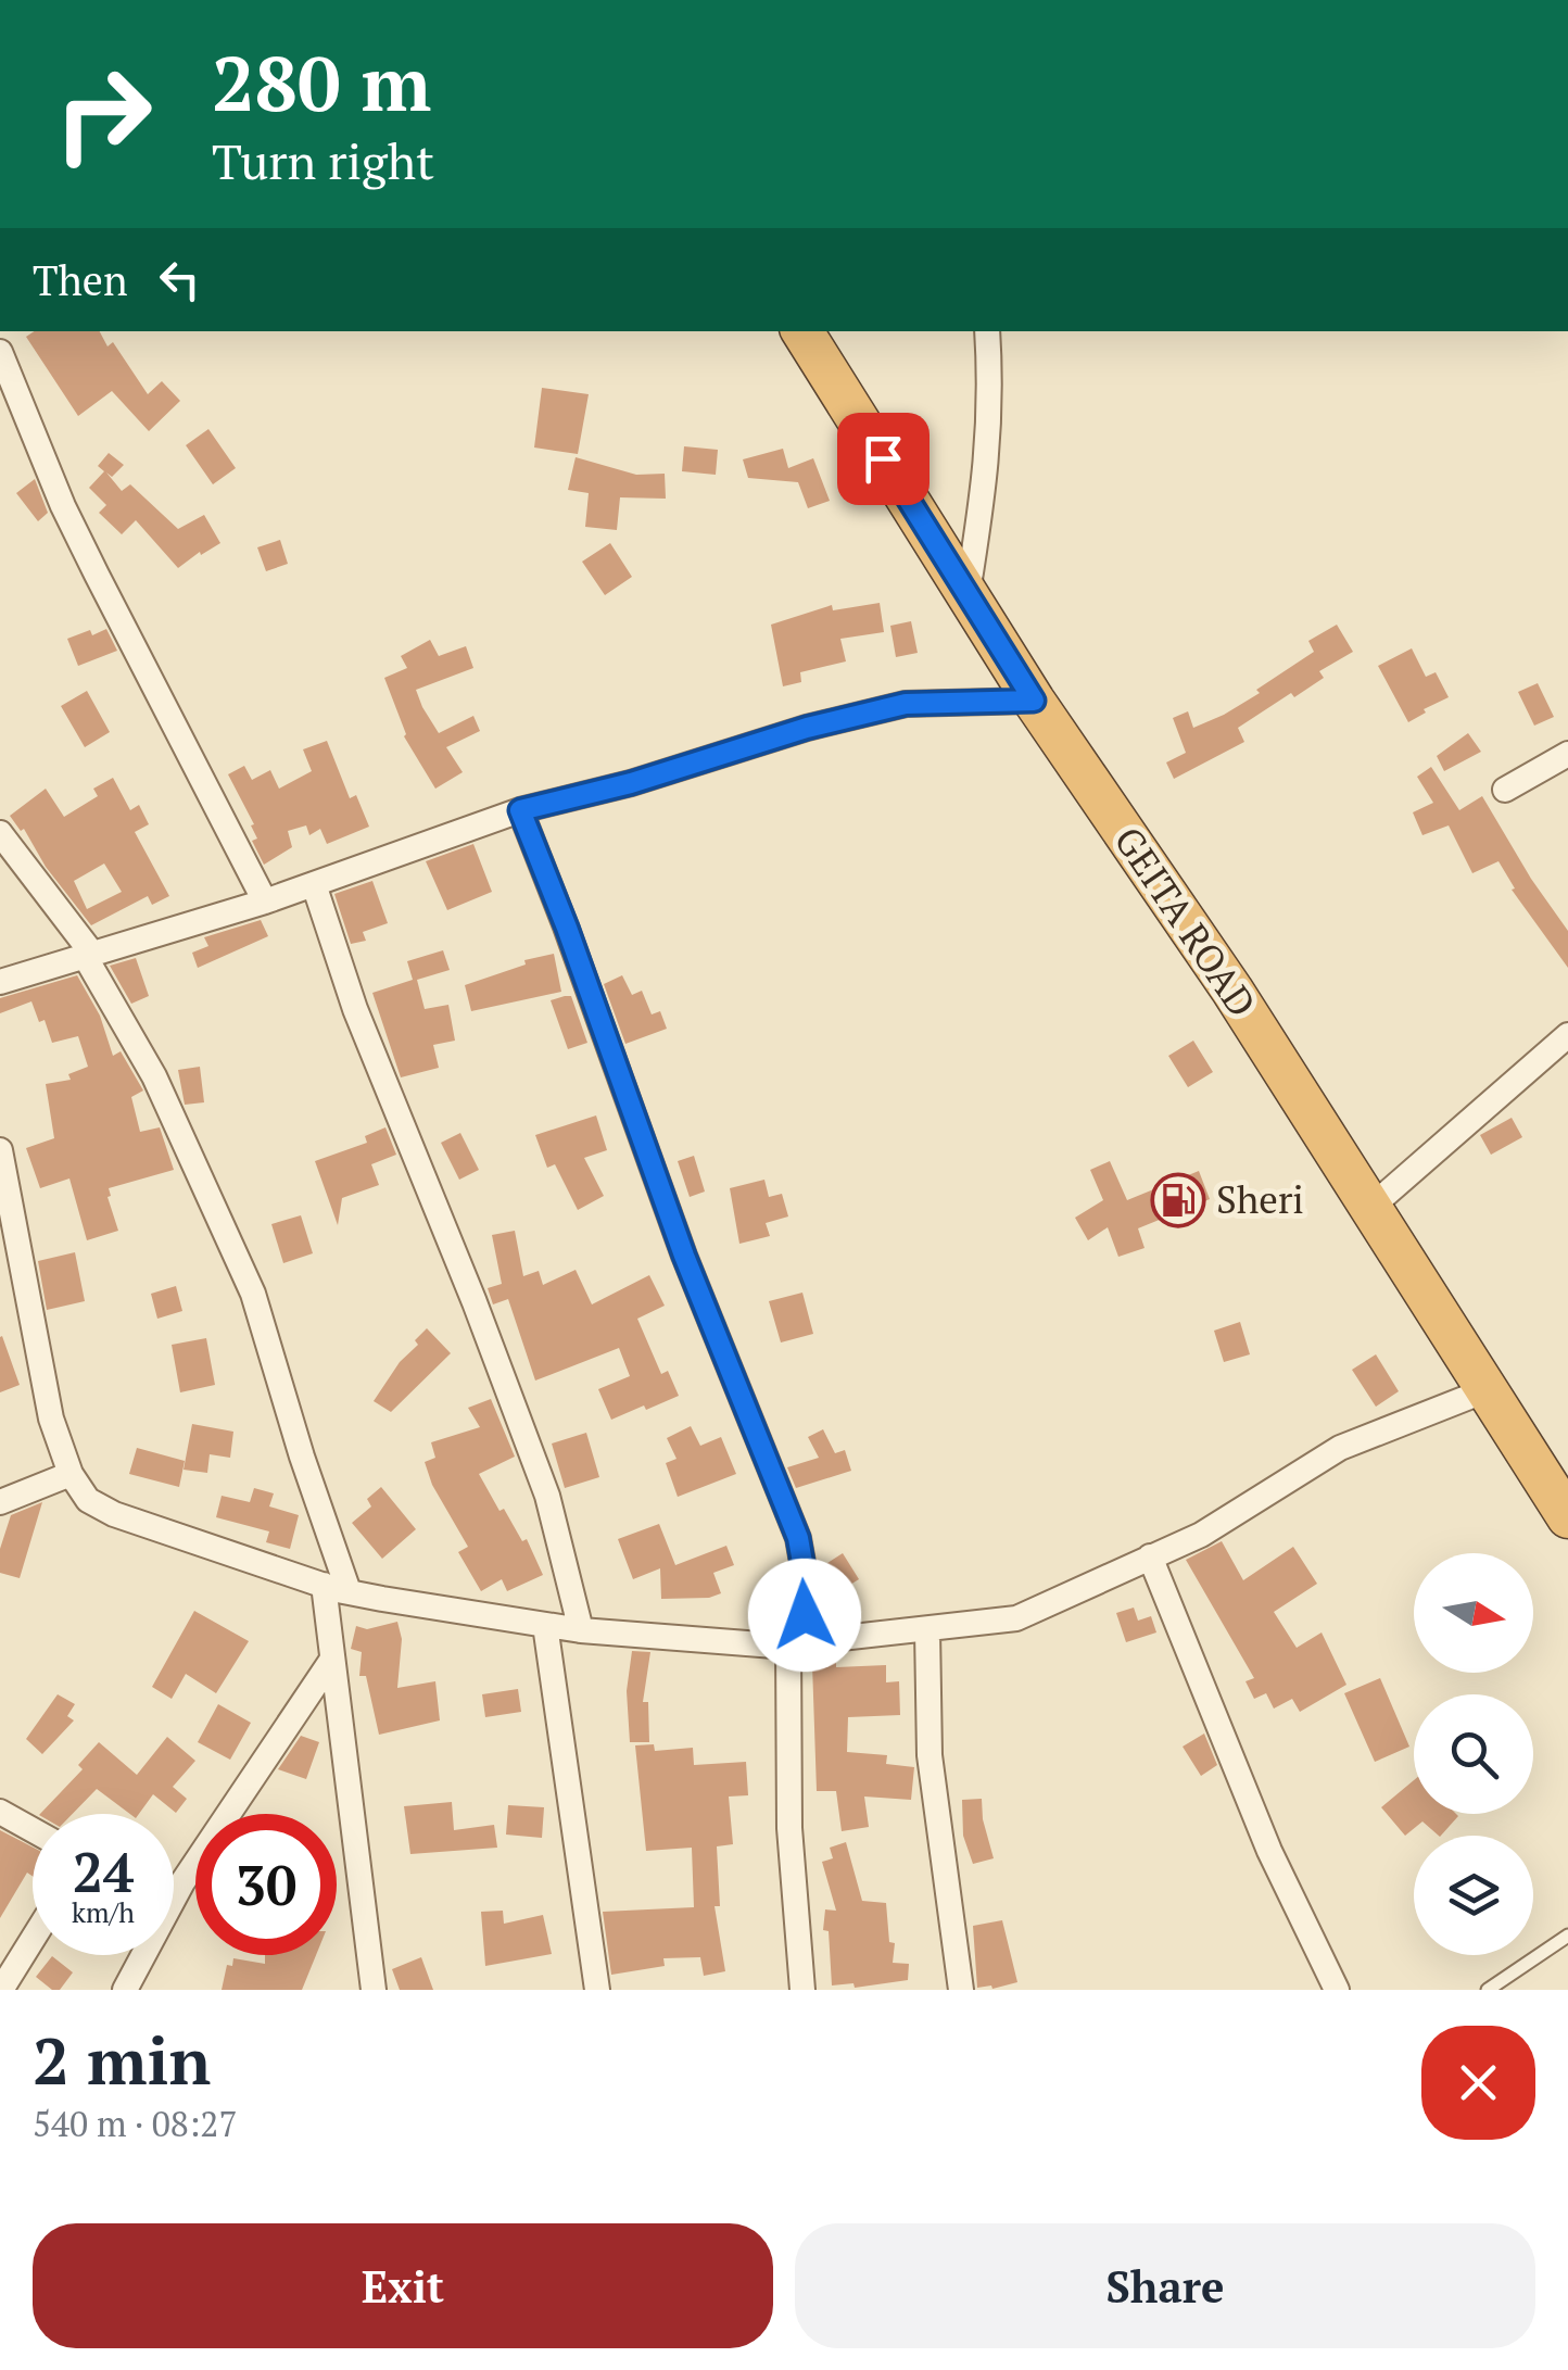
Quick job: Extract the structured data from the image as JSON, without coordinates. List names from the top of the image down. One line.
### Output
{"streets":{"highway":["GEITA ROAD"]},"places":{"fuel station":["Sheri"]},"north":"right","page":{"turn":["280 m","Turn right"],"then":"Then","speed":"24 km/h","limit":"30","heading":["2 min","540 m · 08:27"],"buttons":["Exit","Share"]}}
